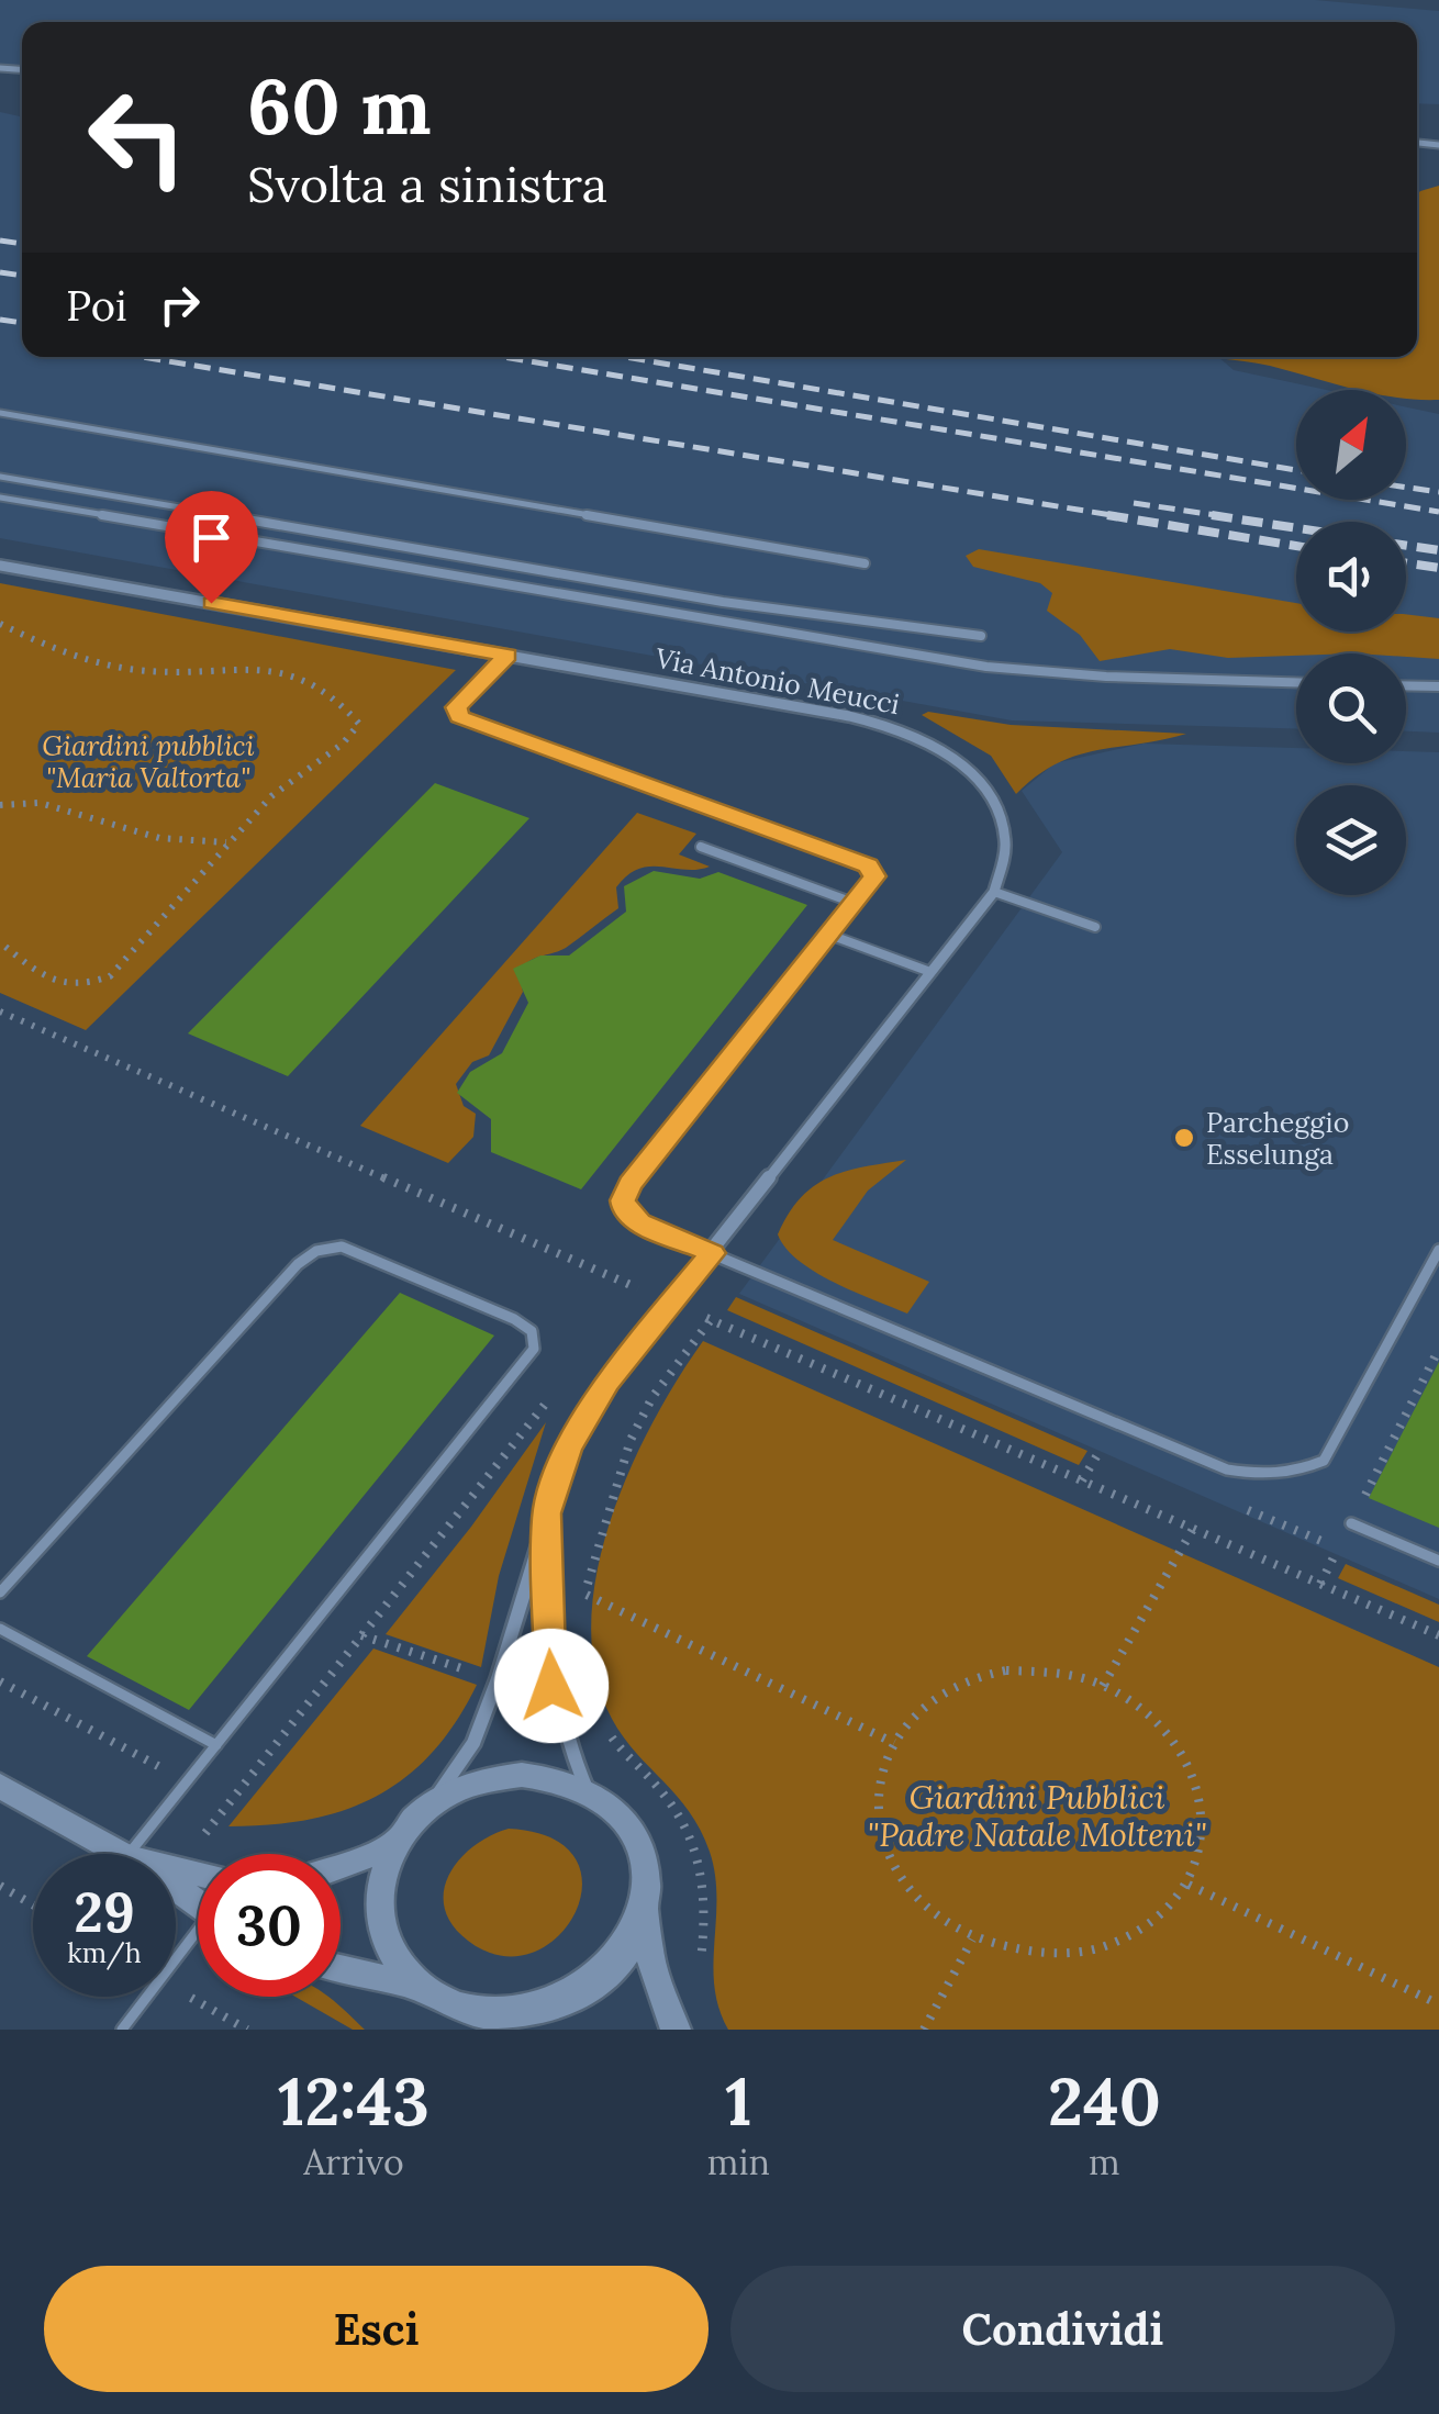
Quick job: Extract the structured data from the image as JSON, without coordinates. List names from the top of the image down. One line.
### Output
{"streets":{"street":["Via Antonio Meucci"]},"parks":["Giardini pubblici \"Maria Valtorta\"","Giardini Pubblici \"Padre Natale Molteni\""],"places":["Parcheggio Esselunga"],"north":"top right","page":{"turn":["60 m","Svolta a sinistra"],"then":"Poi","speed":"29 km/h","limit":"30","eta":["12:43","Arrivo","1","min","240","m"],"buttons":["Esci","Condividi"]}}
